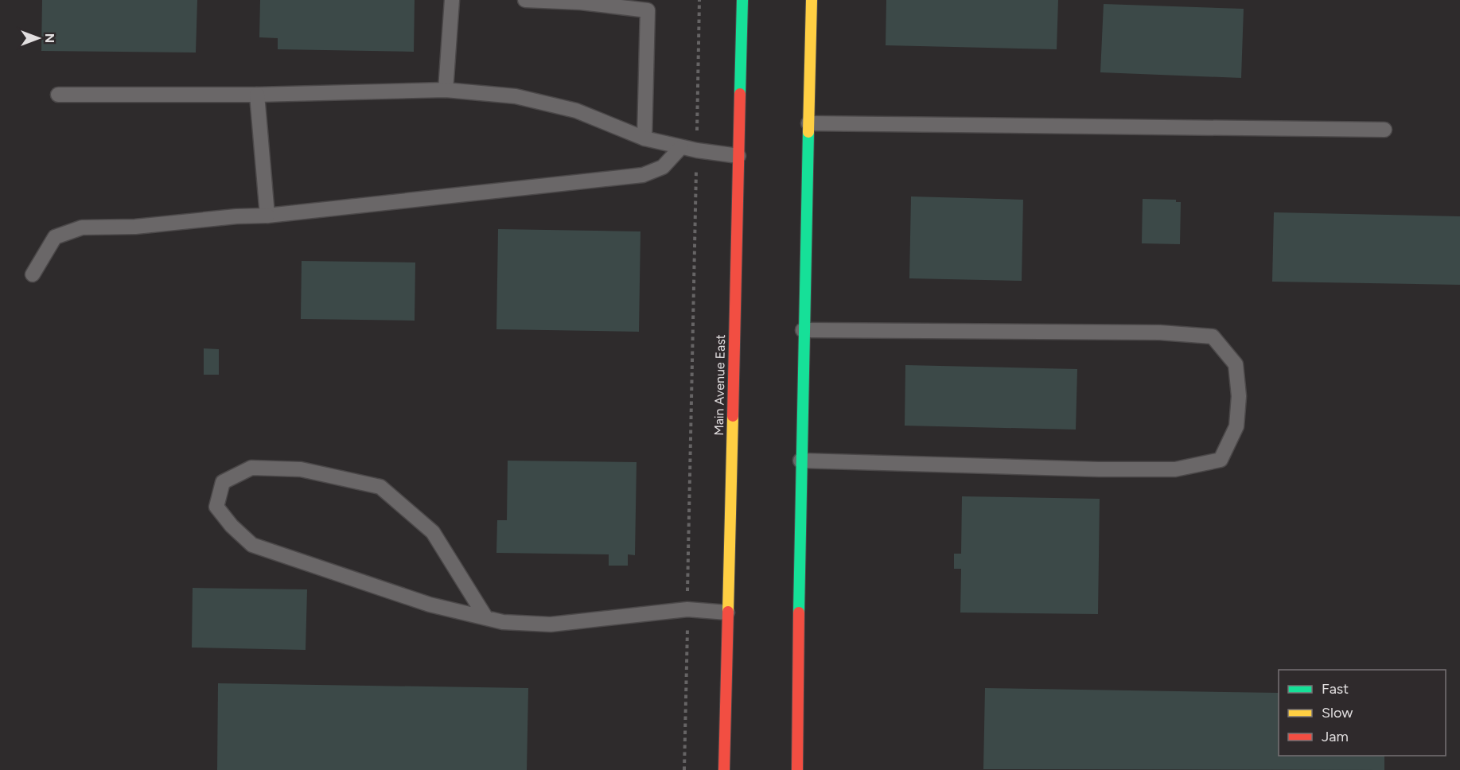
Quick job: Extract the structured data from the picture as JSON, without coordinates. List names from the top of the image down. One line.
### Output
{"streets":{"main road":["Main Avenue East"]},"legend":["Fast","Slow","Jam"],"north":"right"}
